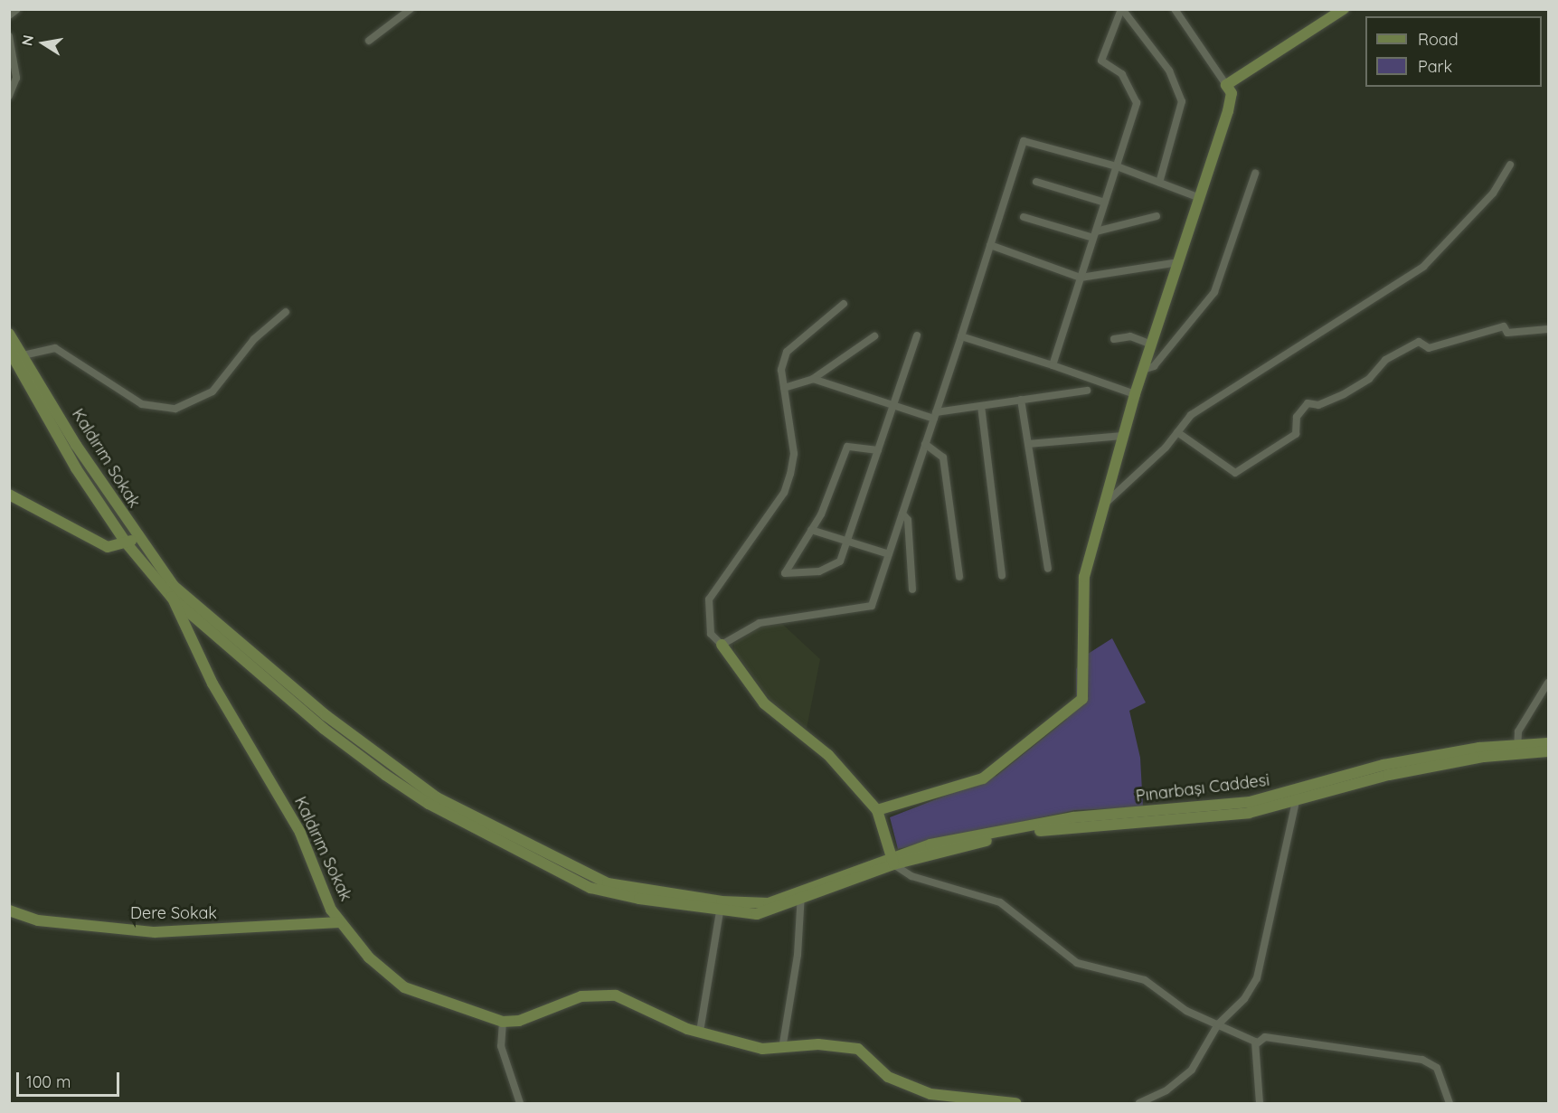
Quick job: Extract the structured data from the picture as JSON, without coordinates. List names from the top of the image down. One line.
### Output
{"streets":{"street":["Kaldırım Sokak","Dere Sokak"]},"crossings":[["Kaldırım Sokak","Dere Sokak"]],"legend":["Road","Park"],"scale_bar":"100 m","north":"left"}
